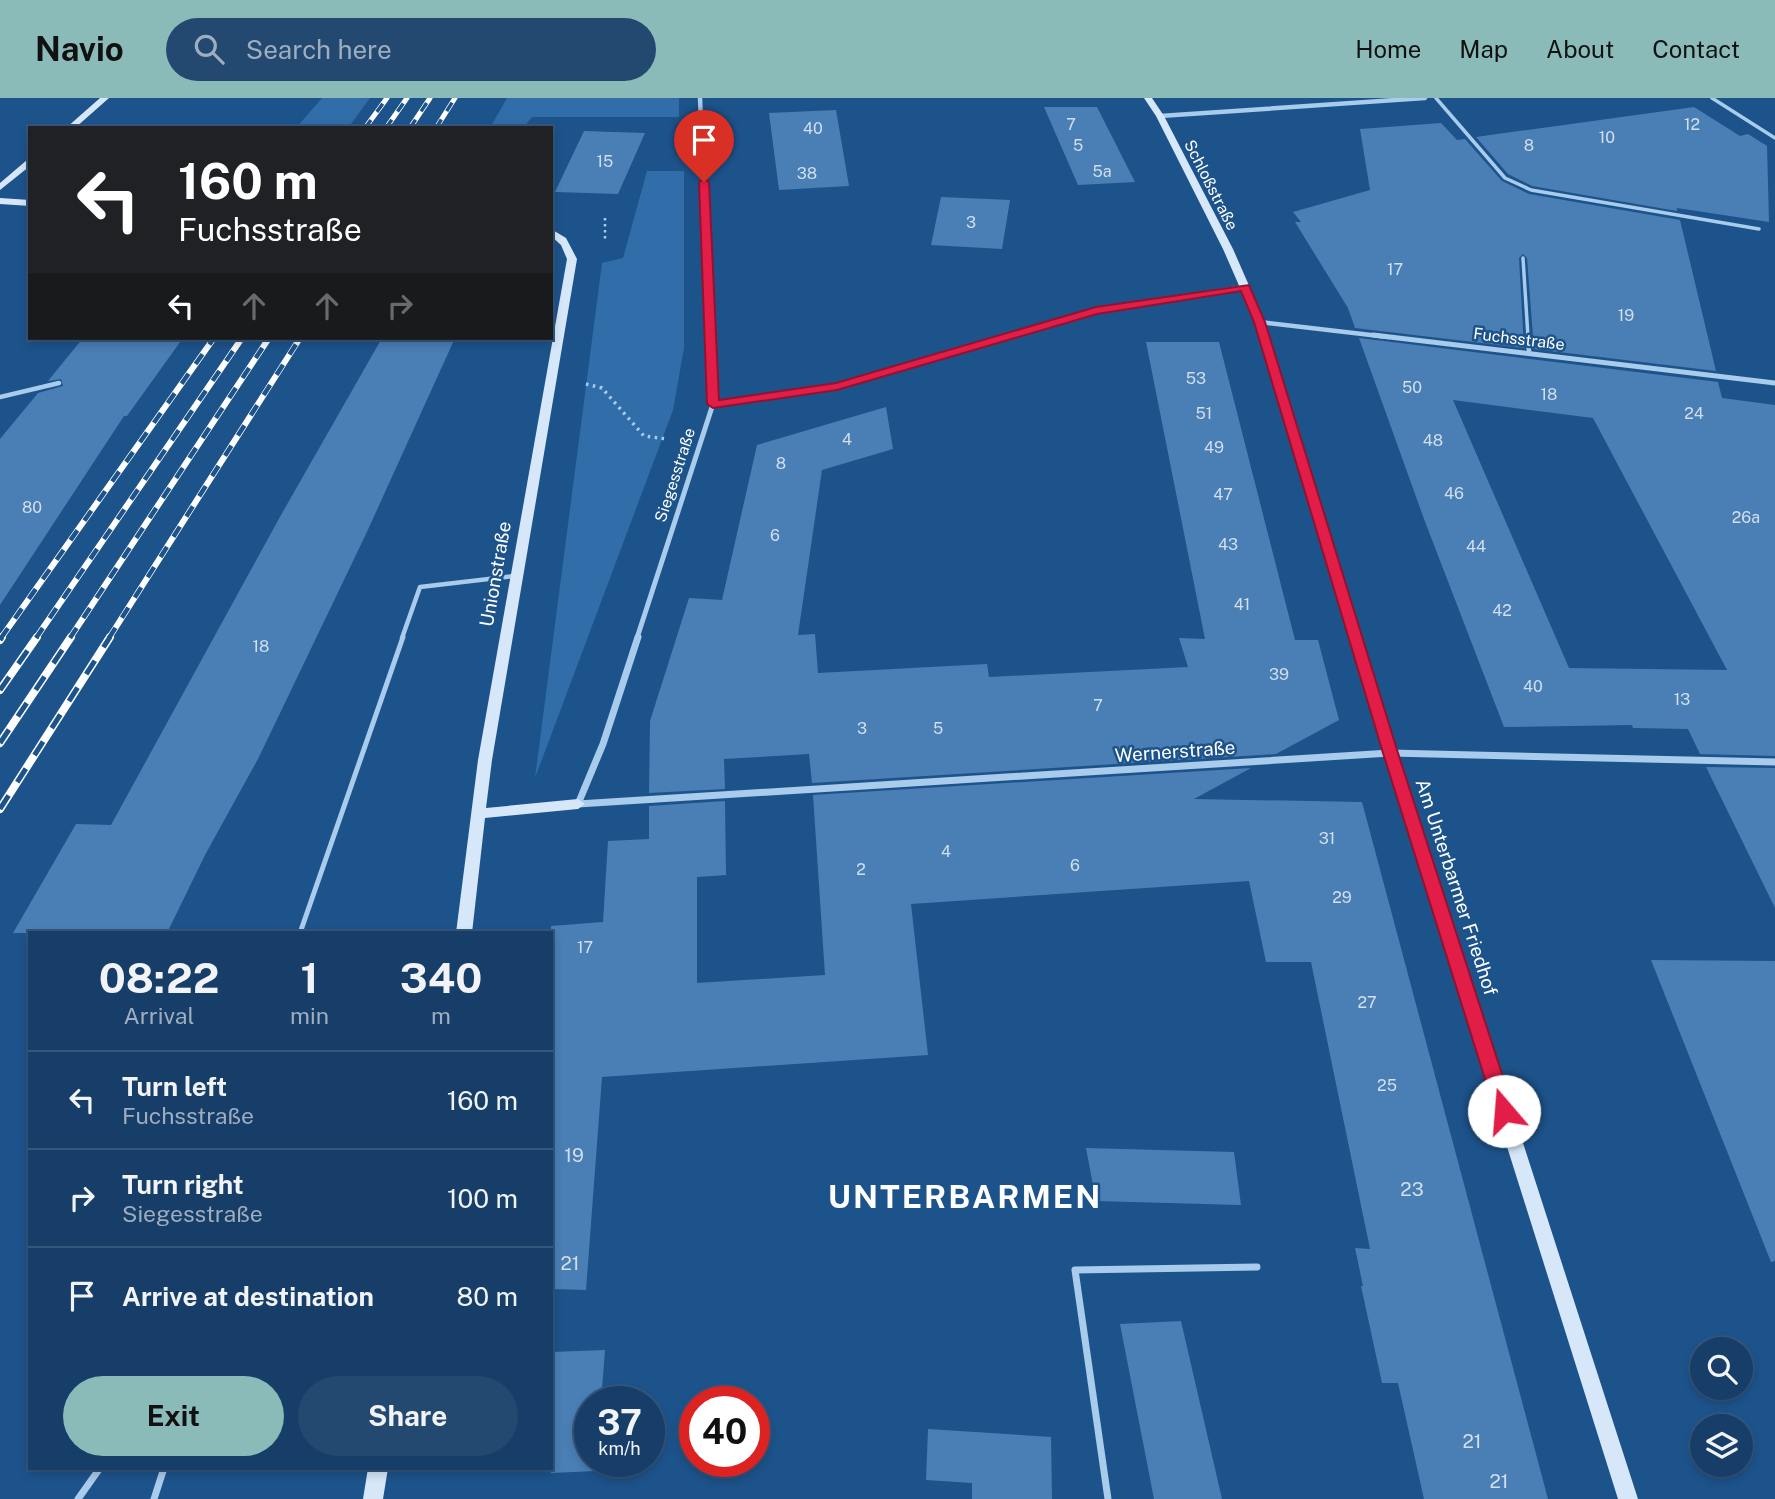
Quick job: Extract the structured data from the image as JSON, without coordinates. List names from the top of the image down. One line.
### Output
{"streets":{"street":["Schloßstraße","Fuchsstraße","Siegesstraße","Unionstraße","Wernerstraße","Am Unterbarmer Friedhof"]},"crossings":[["Schloßstraße","Am Unterbarmer Friedhof"],["Fuchsstraße","Am Unterbarmer Friedhof"],["Siegesstraße","Wernerstraße"],["Wernerstraße","Am Unterbarmer Friedhof"]],"districts":["UNTERBARMEN"],"house_numbers":["7","12","40","10","5","8","15","5a","38","3","17","19","53","50","18","51","24","4","48","49","8","46","47","80","26a","6","43","44","41","42","18","39","40","13","7","3","5","31","4","6","2","29","17","27","25","19","23","21","21","21"],"page":{"header":"Navio","search":"Search here","nav":["Home","Map","About","Contact"],"turn":["160 m","Fuchsstraße"],"eta":["08:22","Arrival","1","min","340","m"],"list":[{"name":"Turn left","note":"Fuchsstraße","value":"160 m"},{"name":"Turn right","note":"Siegesstraße","value":"100 m"},{"name":"Arrive at destination","value":"80 m"}],"buttons":["Exit","Share"],"speed":"37 km/h","limit":"40"}}
